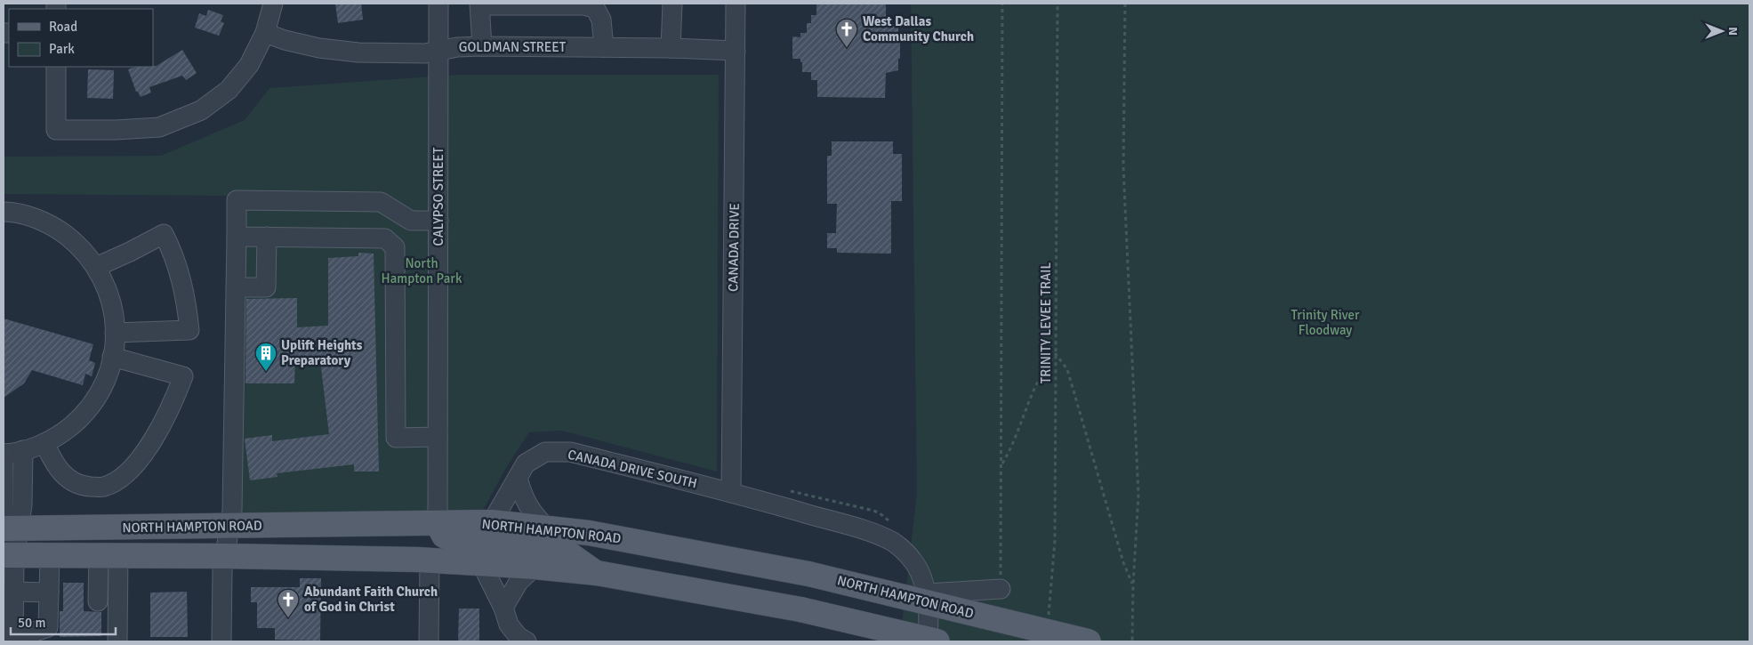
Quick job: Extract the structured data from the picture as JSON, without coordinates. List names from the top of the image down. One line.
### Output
{"streets":{"main road":["NORTH HAMPTON ROAD"],"street":["GOLDMAN STREET","CALYPSO STREET","CANADA DRIVE","CANADA DRIVE SOUTH"],"path":["TRINITY LEVEE TRAIL"]},"crossings":[["GOLDMAN STREET","CALYPSO STREET"],["GOLDMAN STREET","CANADA DRIVE"],["CALYPSO STREET","NORTH HAMPTON ROAD"],["CANADA DRIVE","CANADA DRIVE SOUTH"],["CANADA DRIVE SOUTH","NORTH HAMPTON ROAD"]],"parks":["North Hampton Park","Trinity River Floodway"],"places":{"church":["West Dallas Community Church","Abundant Faith Church of God in Christ"],"building":["Uplift Heights Preparatory"]},"legend":["Road","Park"],"scale_bar":"50 m","north":"right"}
